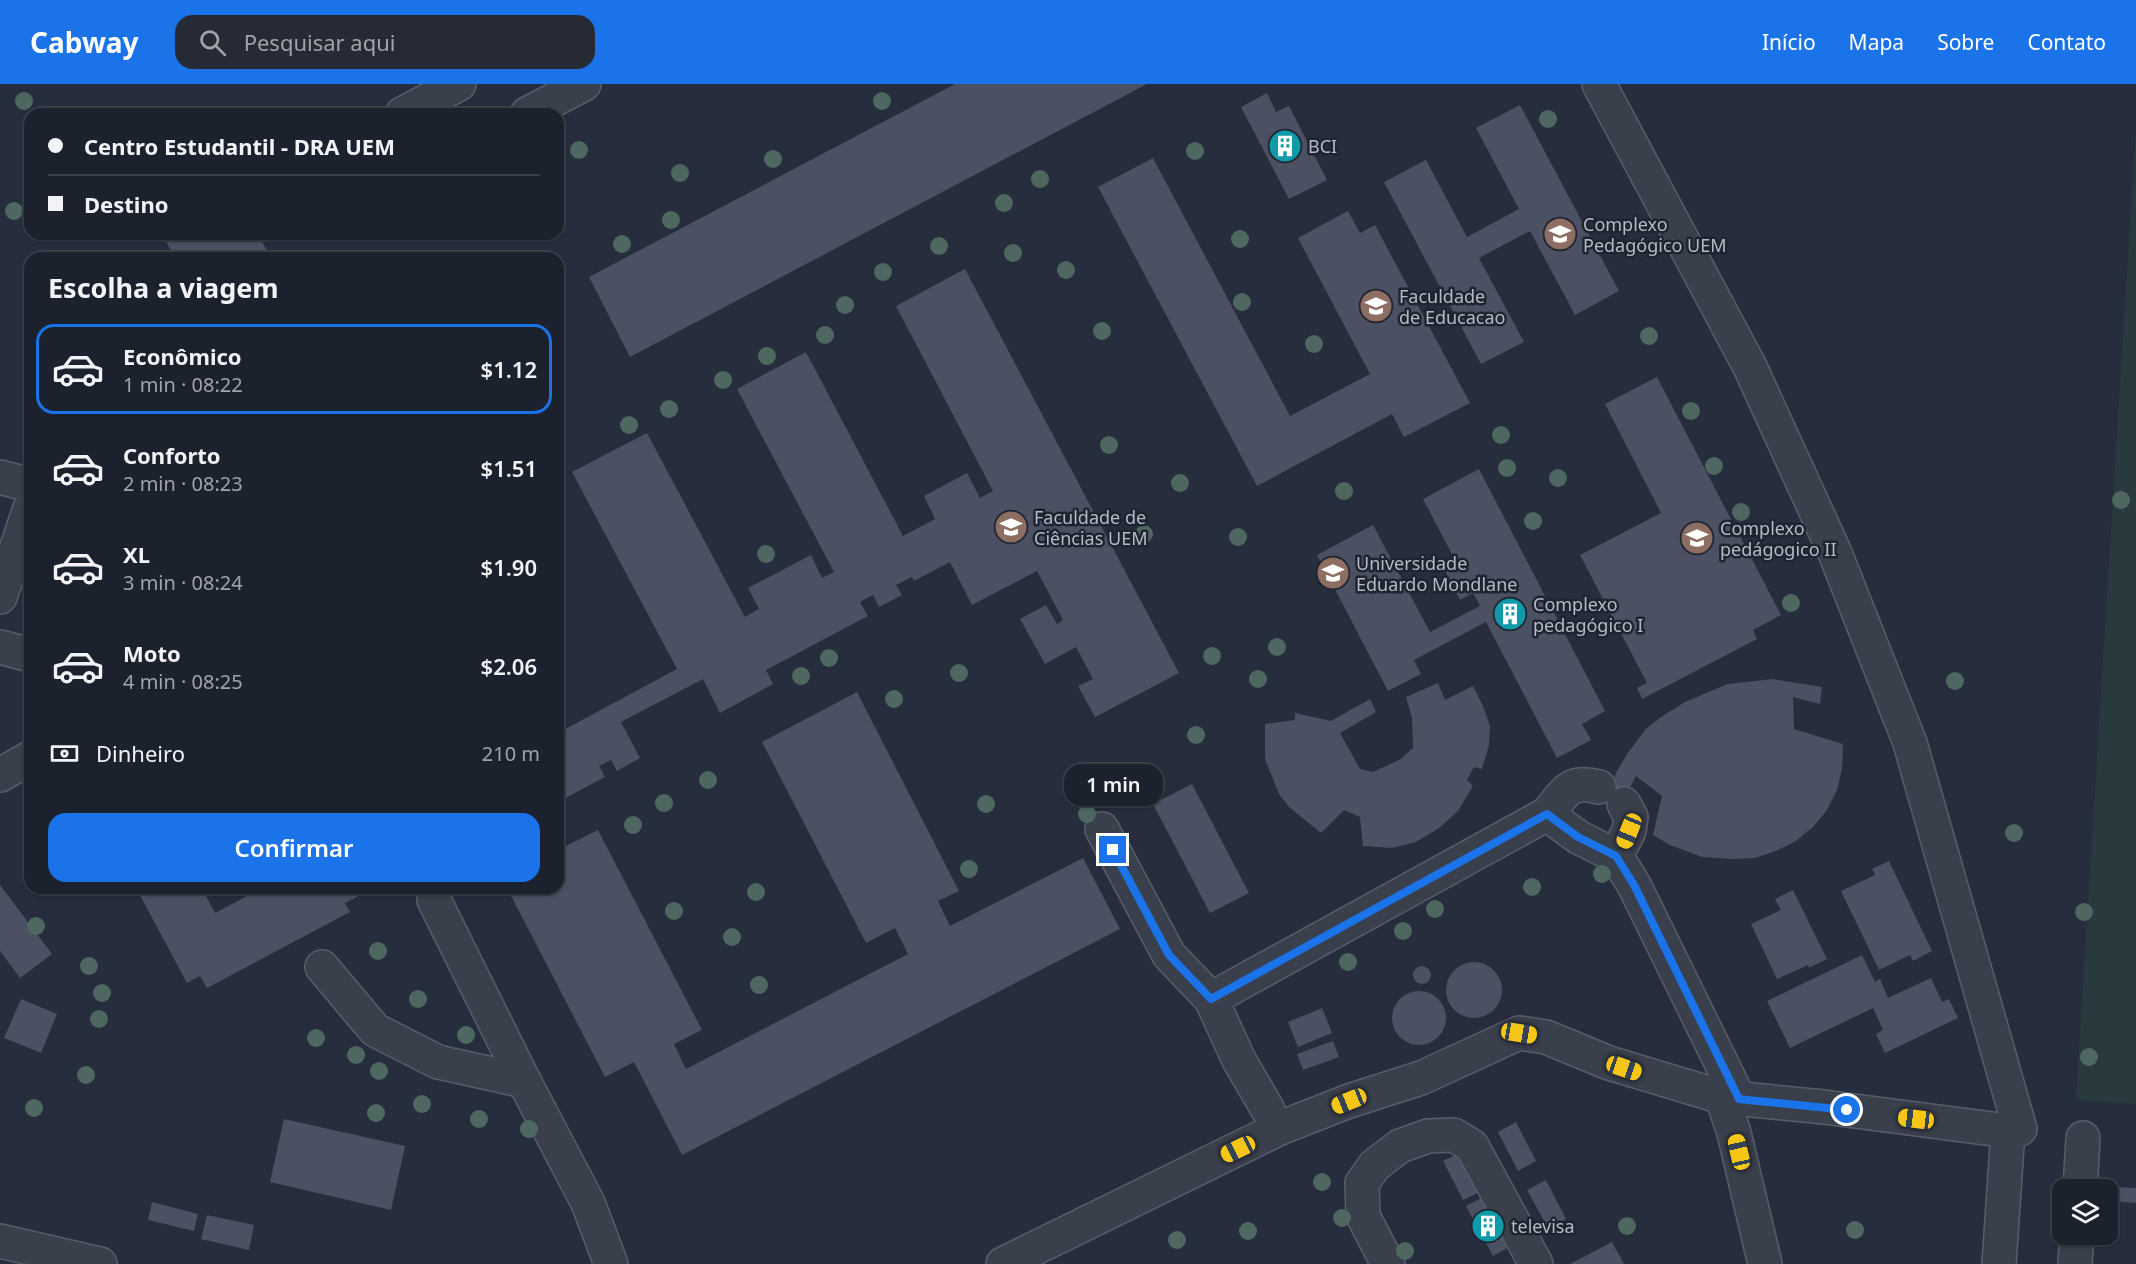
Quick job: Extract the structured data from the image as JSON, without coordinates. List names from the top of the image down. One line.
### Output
{"places":{"building":["BCI","Complexo pedagógico I","televisa"],"school or university":["Complexo Pedagógico UEM","Faculdade de Educacao","Faculdade de Ciências UEM","Complexo pedágogico II","Universidade Eduardo Mondlane"]},"page":{"header":"Cabway","search":"Pesquisar aqui","nav":["Início","Mapa","Sobre","Contato"],"banner":["Centro Estudantil - DRA UEM","Destino"],"heading":"Escolha a viagem","list":[{"name":"Econômico","note":"1 min · 08:22","value":"$1.12"},{"name":"Conforto","note":"2 min · 08:23","value":"$1.51"},{"name":"XL","note":"3 min · 08:24","value":"$1.90"},{"name":"Moto","note":"4 min · 08:25","value":"$2.06"}],"pay":["Dinheiro","210 m"],"bubble":"1 min","buttons":"Confirmar"}}
